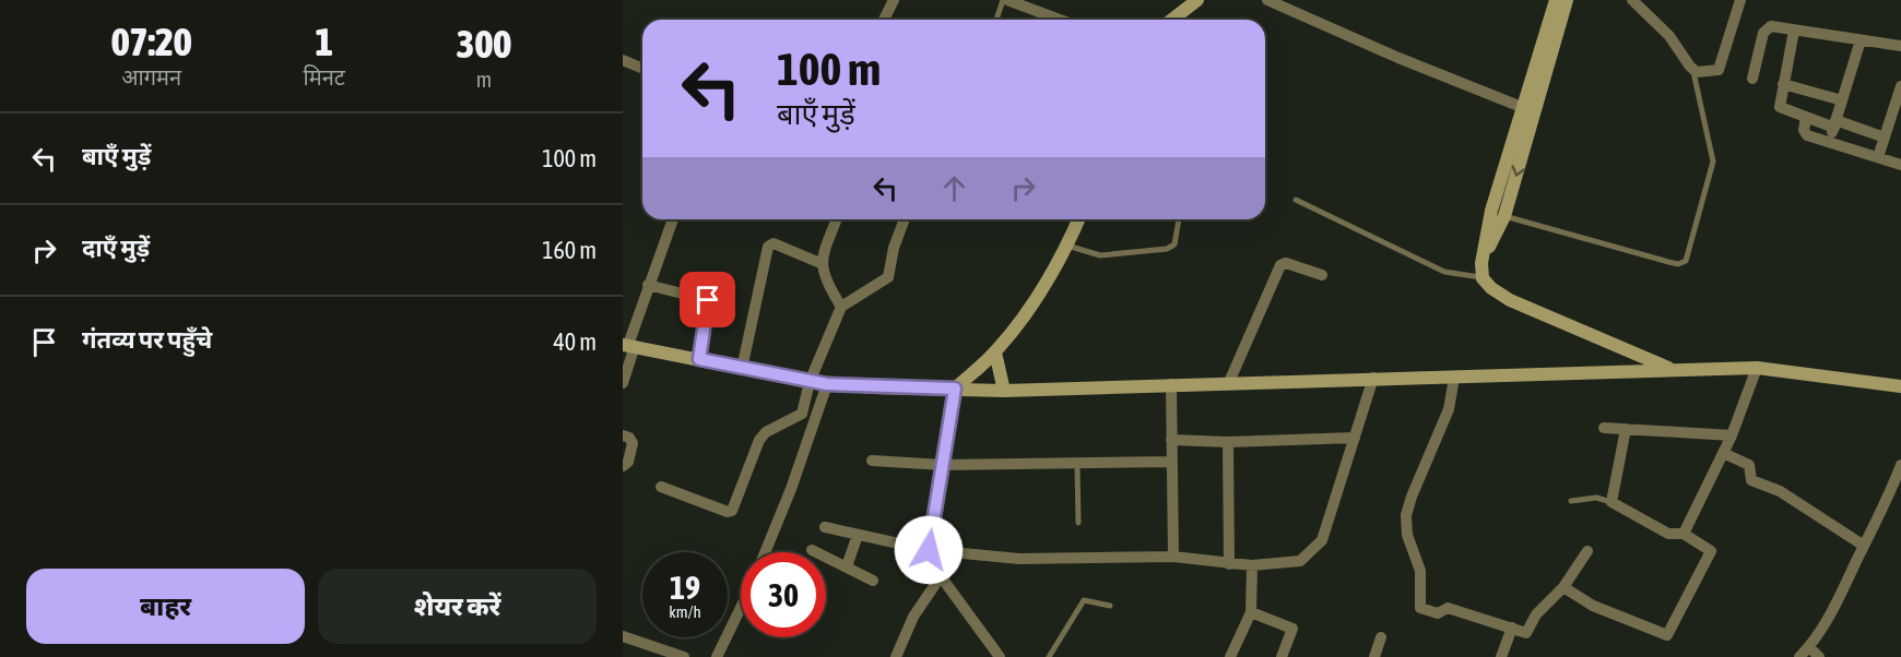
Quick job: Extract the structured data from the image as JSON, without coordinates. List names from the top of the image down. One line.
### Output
{"page":{"eta":["07:20","आगमन","1","मिनट","300","m"],"turn":["100 m","बाएँ मुड़ें"],"list":[{"name":"बाएँ मुड़ें","value":"100 m"},{"name":"दाएँ मुड़ें","value":"160 m"},{"name":"गंतव्य पर पहुँचे","value":"40 m"}],"speed":"19 km/h","limit":"30","buttons":["बाहर","शेयर करें"]}}
